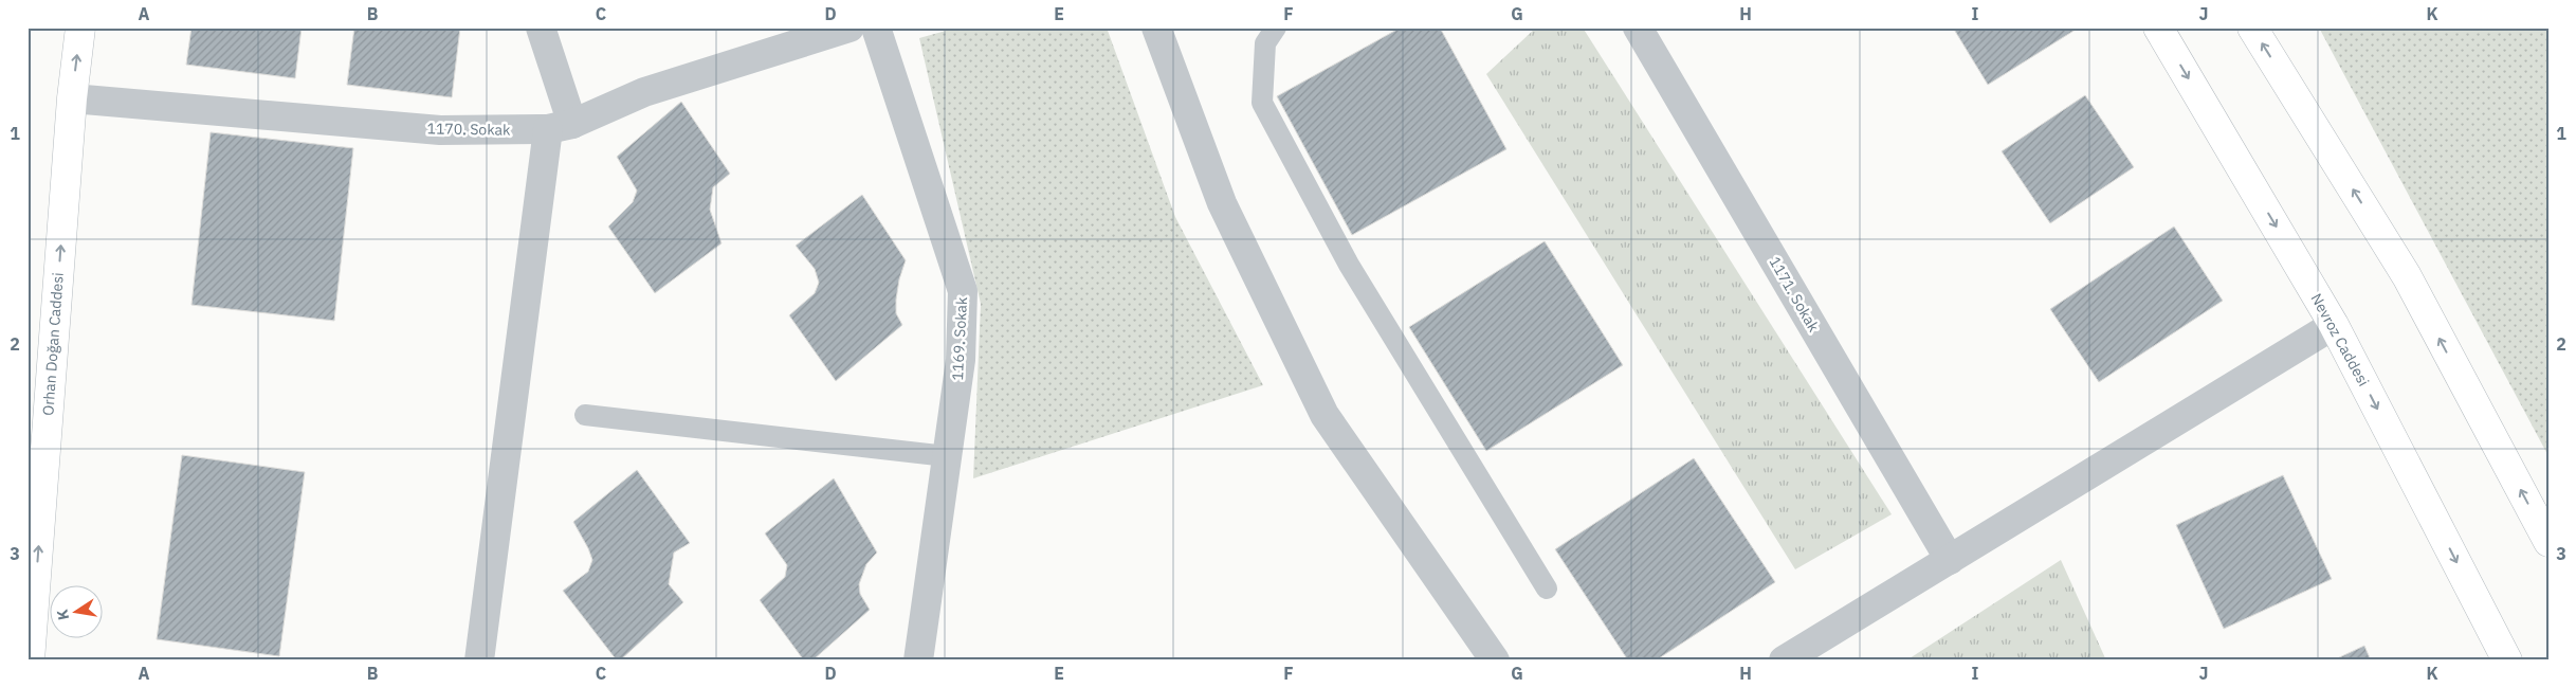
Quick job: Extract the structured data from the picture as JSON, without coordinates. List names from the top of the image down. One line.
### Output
{"streets":{"main road":["Nevroz Caddesi","Orhan Doğan Caddesi"],"street":["1170. Sokak","1171. Sokak","1169. Sokak"]},"crossings":[["1170. Sokak","Orhan Doğan Caddesi"]],"one_way":["Orhan Doğan Caddesi"],"north":"left","grid":{"columns":["A","B","C","D","E","F","G","H","I","J","K"],"rows":["1","2","3"]}}
